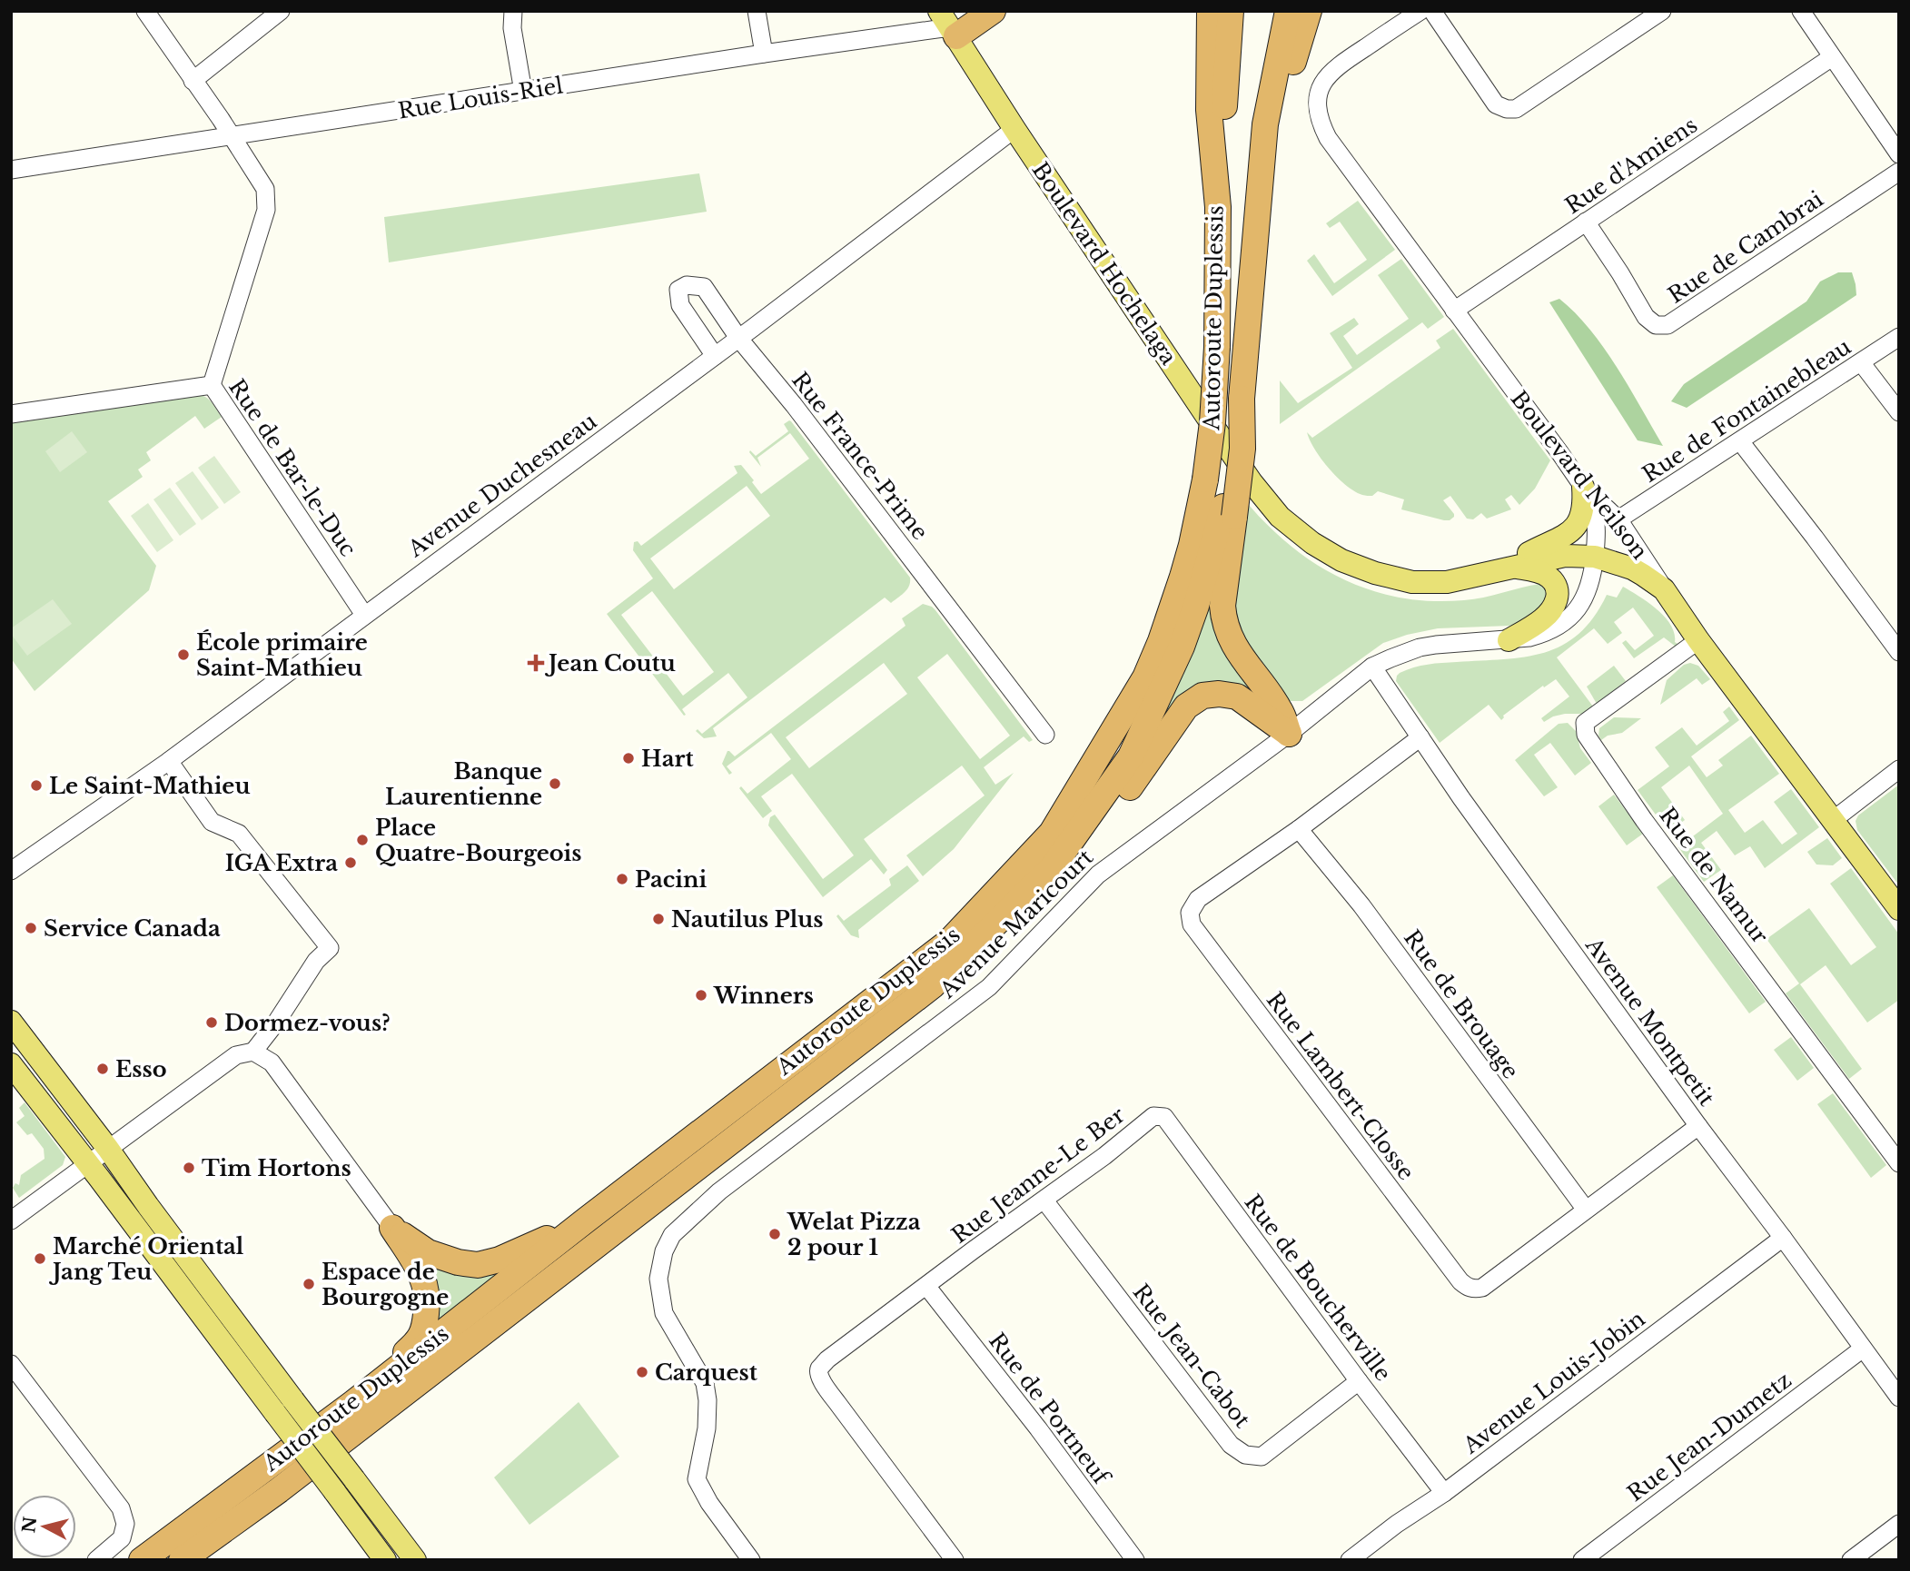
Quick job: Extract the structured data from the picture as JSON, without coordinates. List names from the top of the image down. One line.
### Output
{"streets":{"highway":["Rue Louis-Riel","Autoroute Duplessis"],"main road":["Boulevard Hochelaga","Boulevard Neilson"],"street":["Rue d'Amiens","Rue de Cambrai","Rue de Fontainebleau","Rue France-Prime","Rue de Bar-le-Duc","Avenue Duchesneau","Rue de Namur","Avenue Maricourt","Rue de Brouage","Avenue Montpetit","Rue Lambert-Closse","Rue Jeanne-Le Ber","Rue de Boucherville","Rue Jean-Cabot","Avenue Louis-Jobin","Rue de Portneuf","Rue Jean-Dumetz"]},"crossings":[["Rue Louis-Riel","Boulevard Hochelaga"],["Rue d'Amiens","Rue de Cambrai"],["Rue d'Amiens","Boulevard Neilson"],["Boulevard Hochelaga","Boulevard Neilson"],["Boulevard Hochelaga","Avenue Duchesneau"],["Boulevard Hochelaga","Avenue Maricourt"],["Rue de Fontainebleau","Boulevard Neilson"],["Rue France-Prime","Avenue Duchesneau"],["Rue de Bar-le-Duc","Avenue Duchesneau"],["Boulevard Neilson","Rue de Namur"],["Boulevard Neilson","Avenue Maricourt"],["Avenue Maricourt","Avenue Montpetit"],["Rue de Brouage","Rue Lambert-Closse"],["Avenue Montpetit","Rue Lambert-Closse"],["Avenue Montpetit","Avenue Louis-Jobin"],["Avenue Montpetit","Rue Jean-Dumetz"],["Rue Jeanne-Le Ber","Rue de Boucherville"],["Rue Jeanne-Le Ber","Rue Jean-Cabot"],["Rue Jeanne-Le Ber","Rue de Portneuf"],["Rue de Boucherville","Rue Jean-Cabot"],["Rue de Boucherville","Avenue Louis-Jobin"]],"places":{"other":["École primaire Saint-Mathieu","Hart","Banque Laurentienne","Le Saint-Mathieu","Place Quatre-Bourgeois","IGA Extra","Pacini","Nautilus Plus","Service Canada","Winners","Dormez-vous?","Esso","Tim Hortons","Welat Pizza 2 pour 1","Marché Oriental Jang Teu","Espace de Bourgogne","Carquest"],"health":["Jean Coutu"]},"north":"left"}
